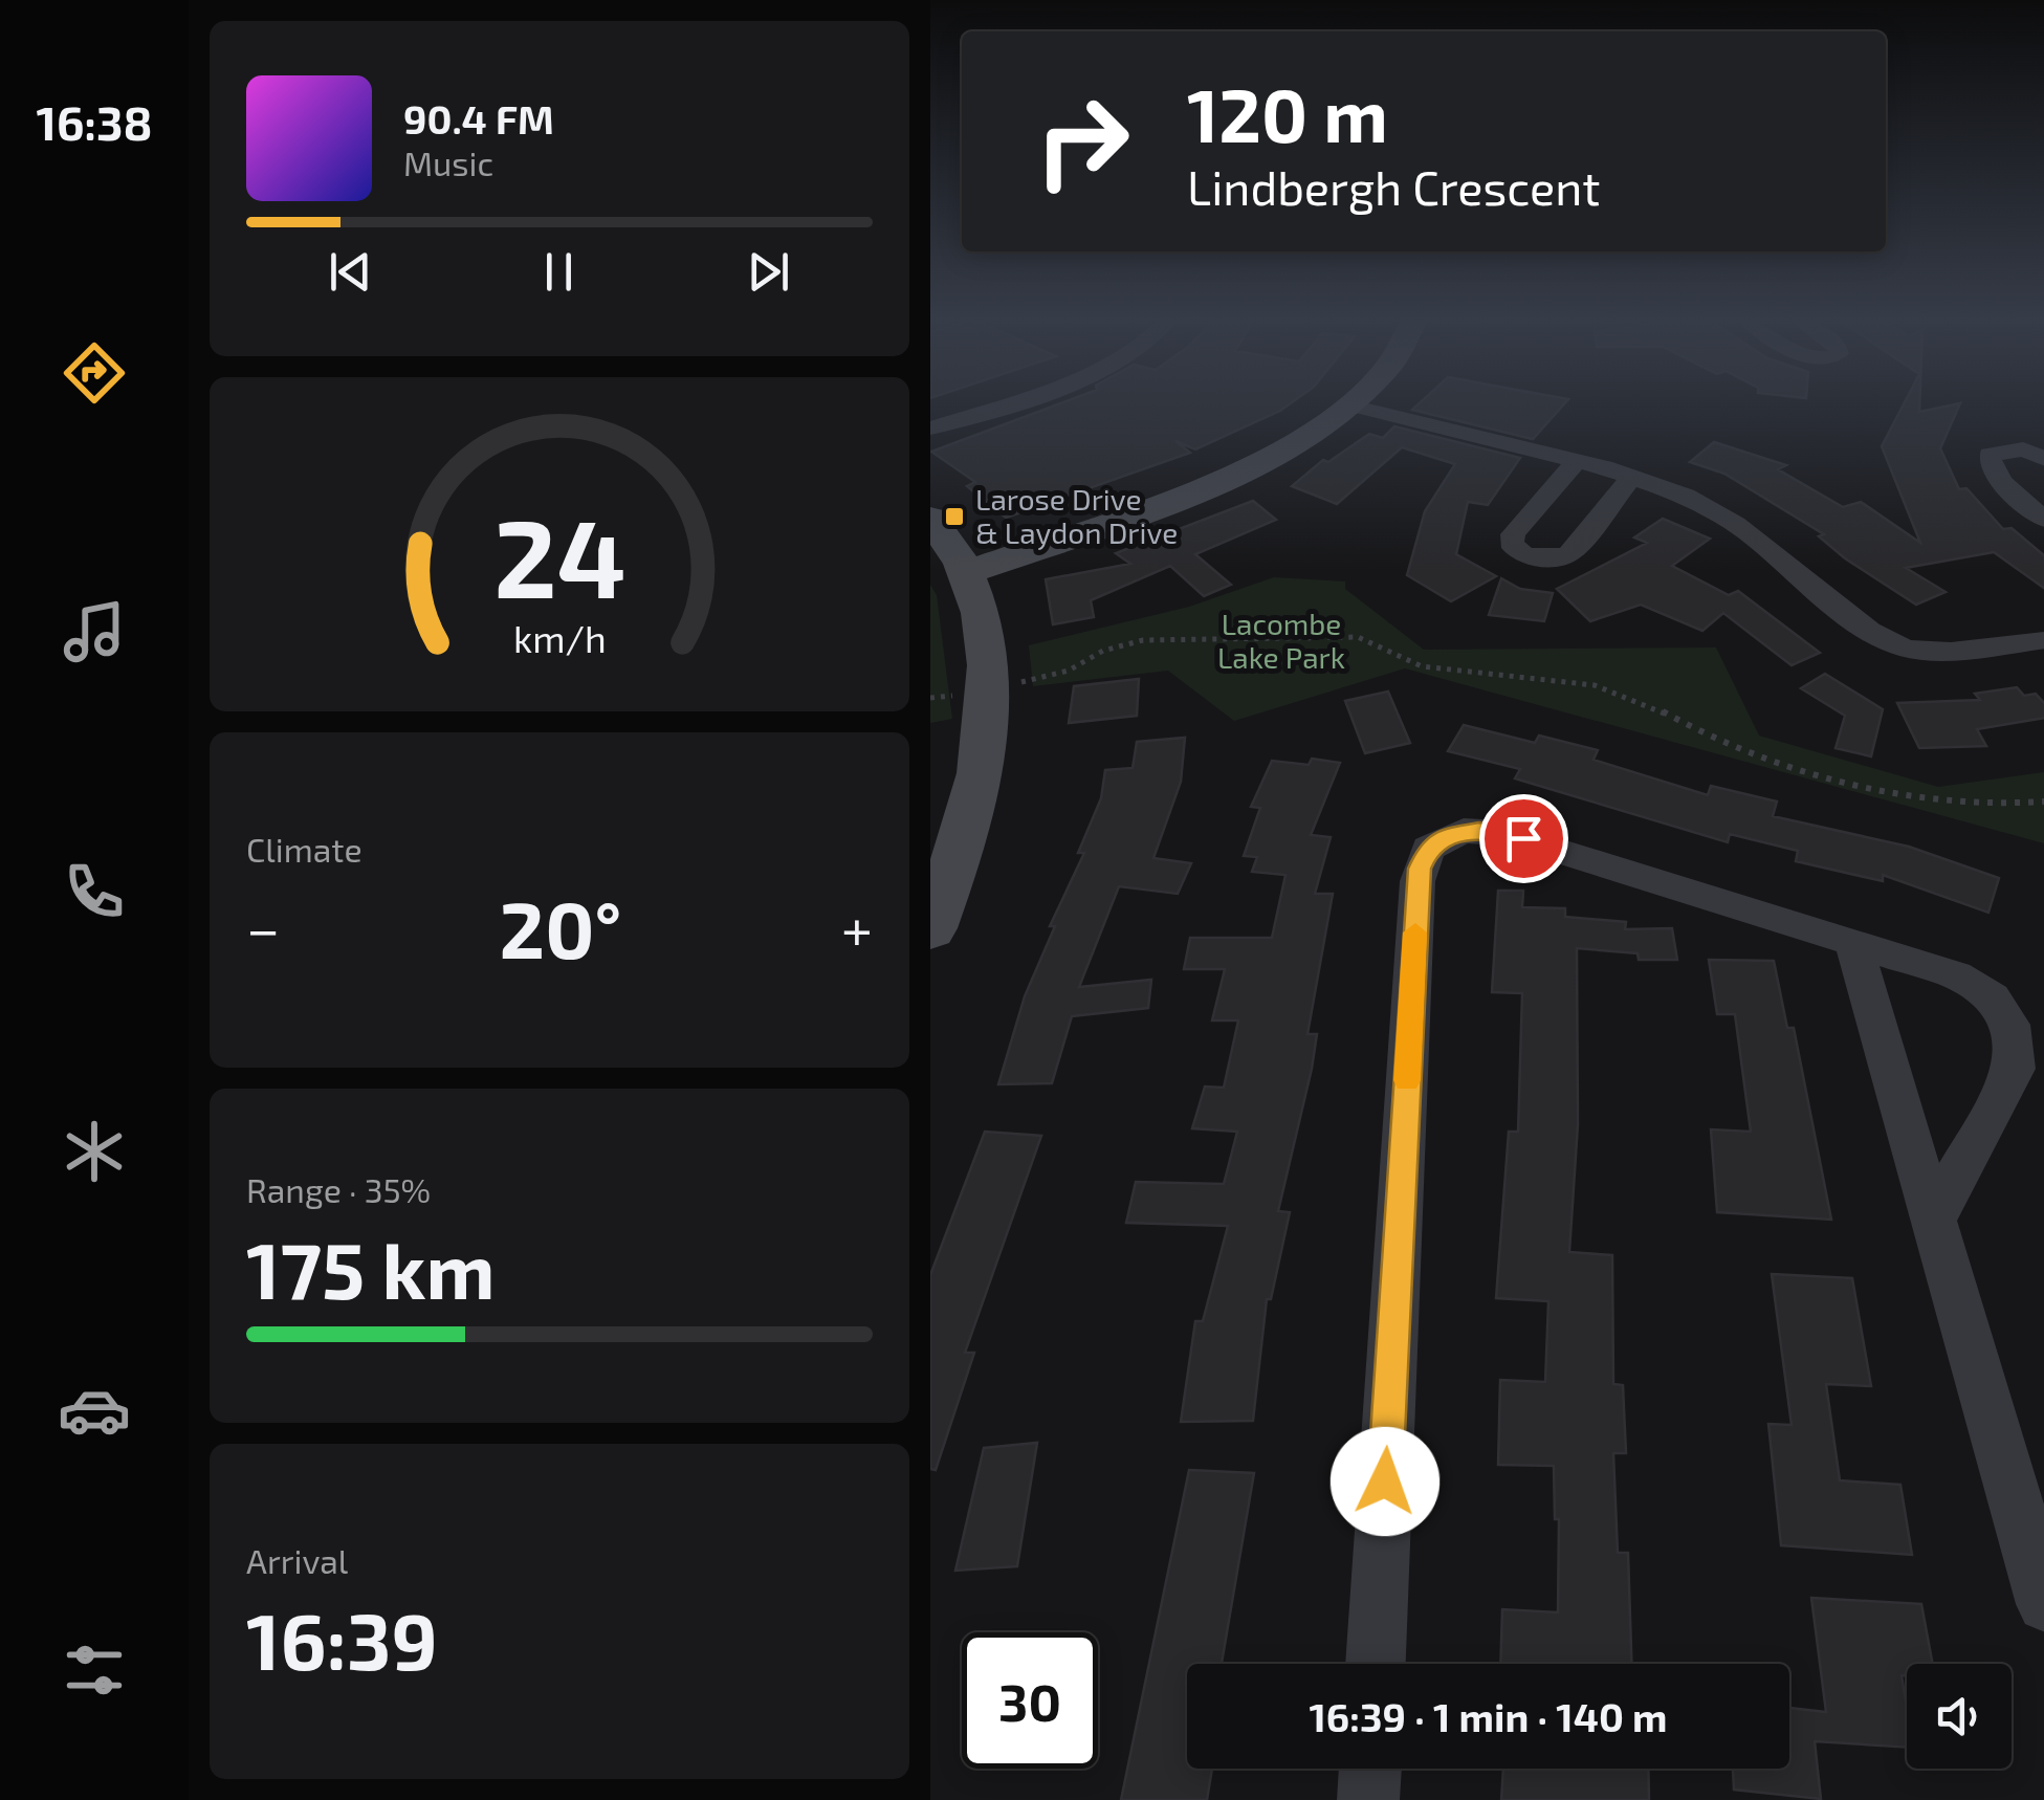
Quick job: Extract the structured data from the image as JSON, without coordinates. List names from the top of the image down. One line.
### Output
{"parks":["Lacombe Lake Park"],"places":{"transit":["Larose Drive & Laydon Drive"]},"page":{"tabs":"16:38","turn":["120 m","Lindbergh Crescent"],"song":["90.4 FM","Music"],"tile":["Climate",["Range · 35%","175 km"],["Arrival","16:39"]],"heat":["−","20°","+"],"limit":"30","trip":"16:39 · 1 min · 140 m","gauge":["24","km/h"]}}
